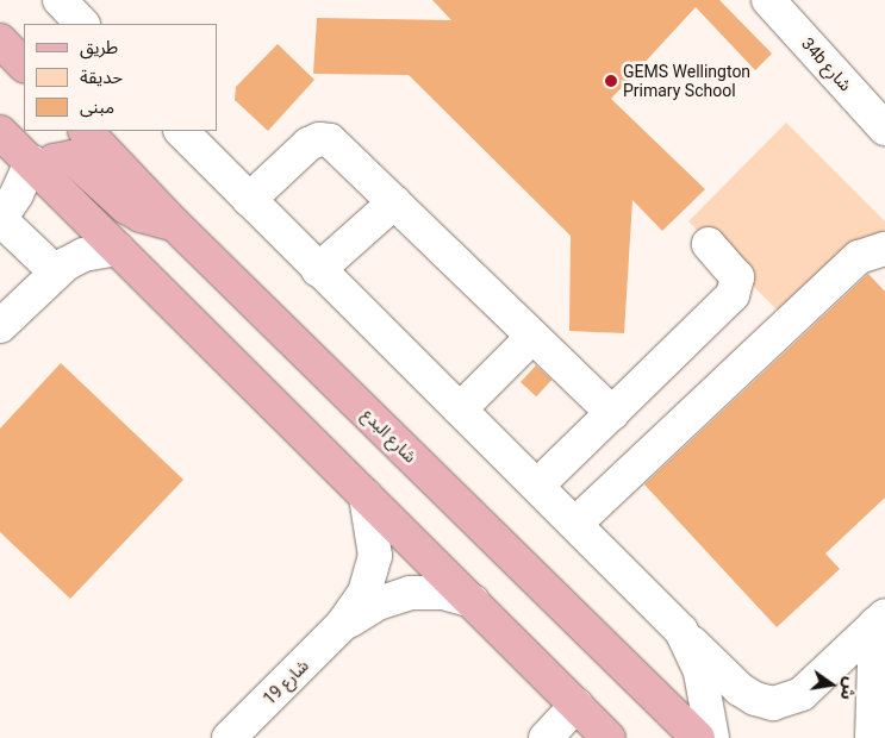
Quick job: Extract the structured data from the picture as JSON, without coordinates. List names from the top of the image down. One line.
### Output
{"streets":{"main road":["شارع البدع"],"street":["34b شارع","شارع 19"]},"places":["GEMS Wellington Primary School"],"legend":["طريق","حديقة","مبنى"],"north":"right"}
